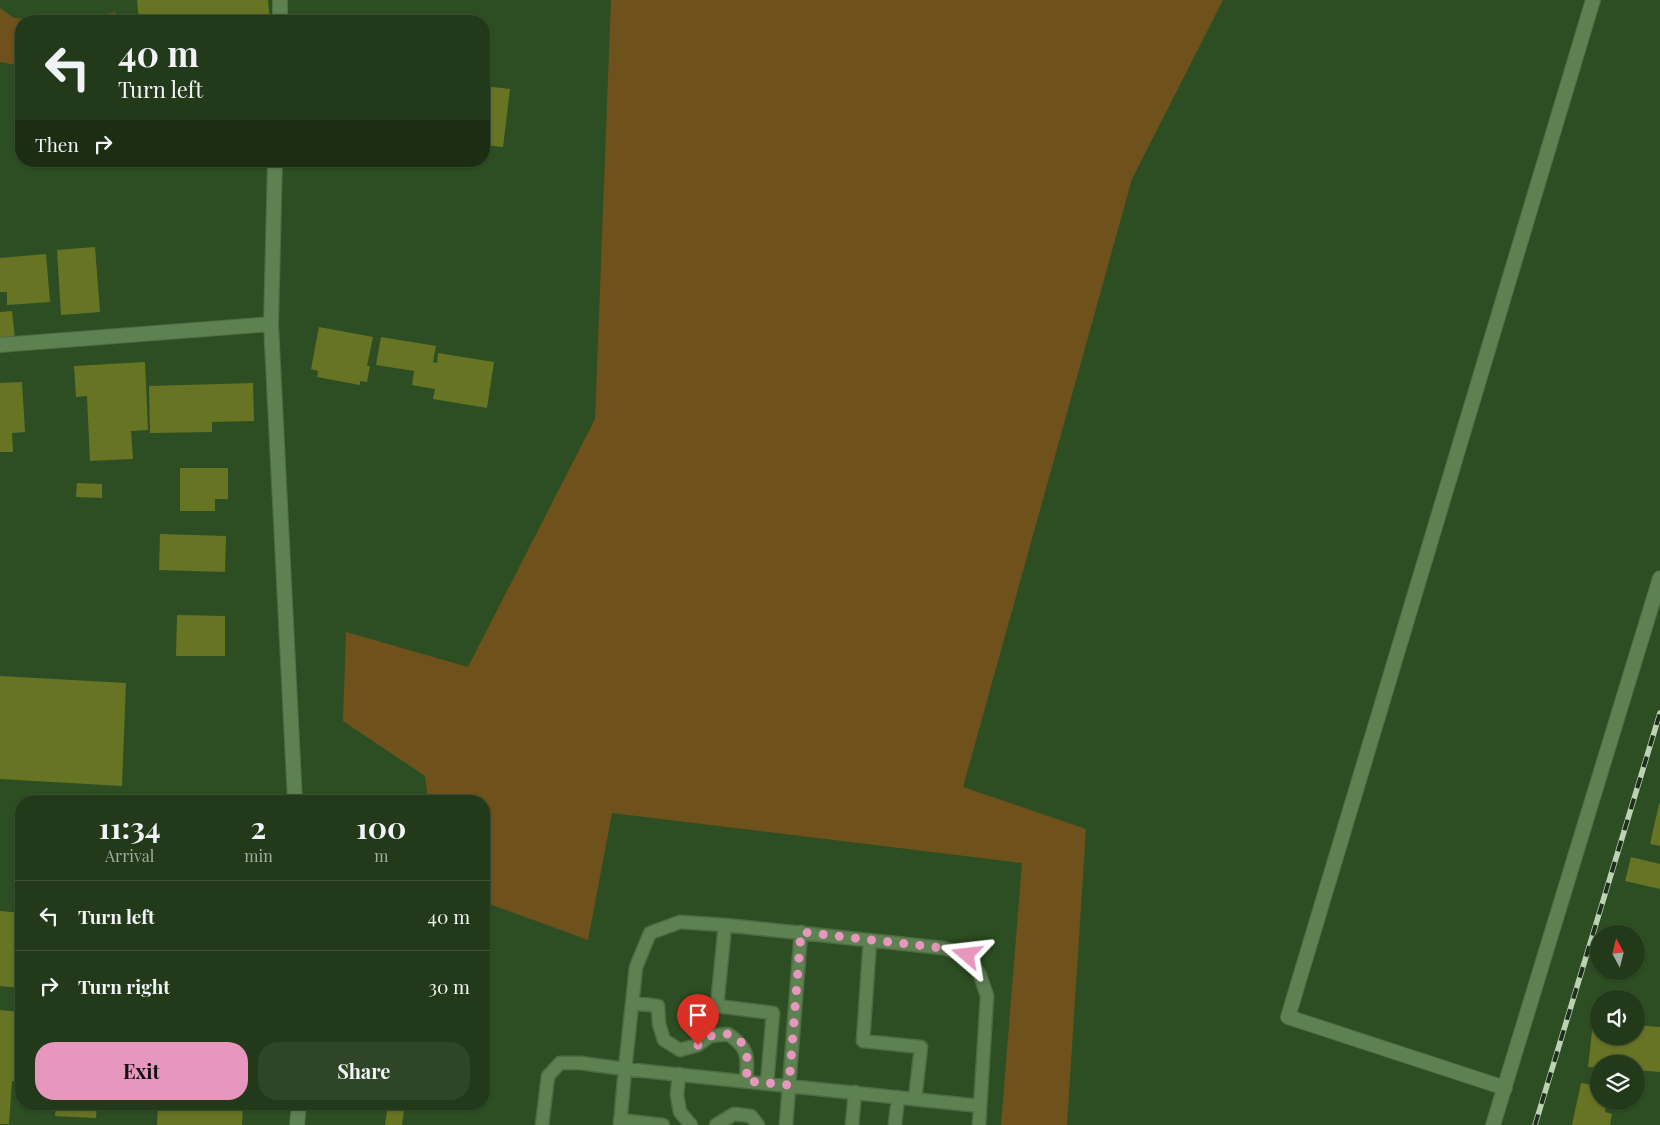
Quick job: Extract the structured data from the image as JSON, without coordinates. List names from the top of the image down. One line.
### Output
{"north":"top","page":{"turn":["40 m","Turn left"],"then":"Then","eta":["11:34","Arrival","2","min","100","m"],"list":[{"name":"Turn left","value":"40 m"},{"name":"Turn right","value":"30 m"}],"buttons":["Exit","Share"]}}
